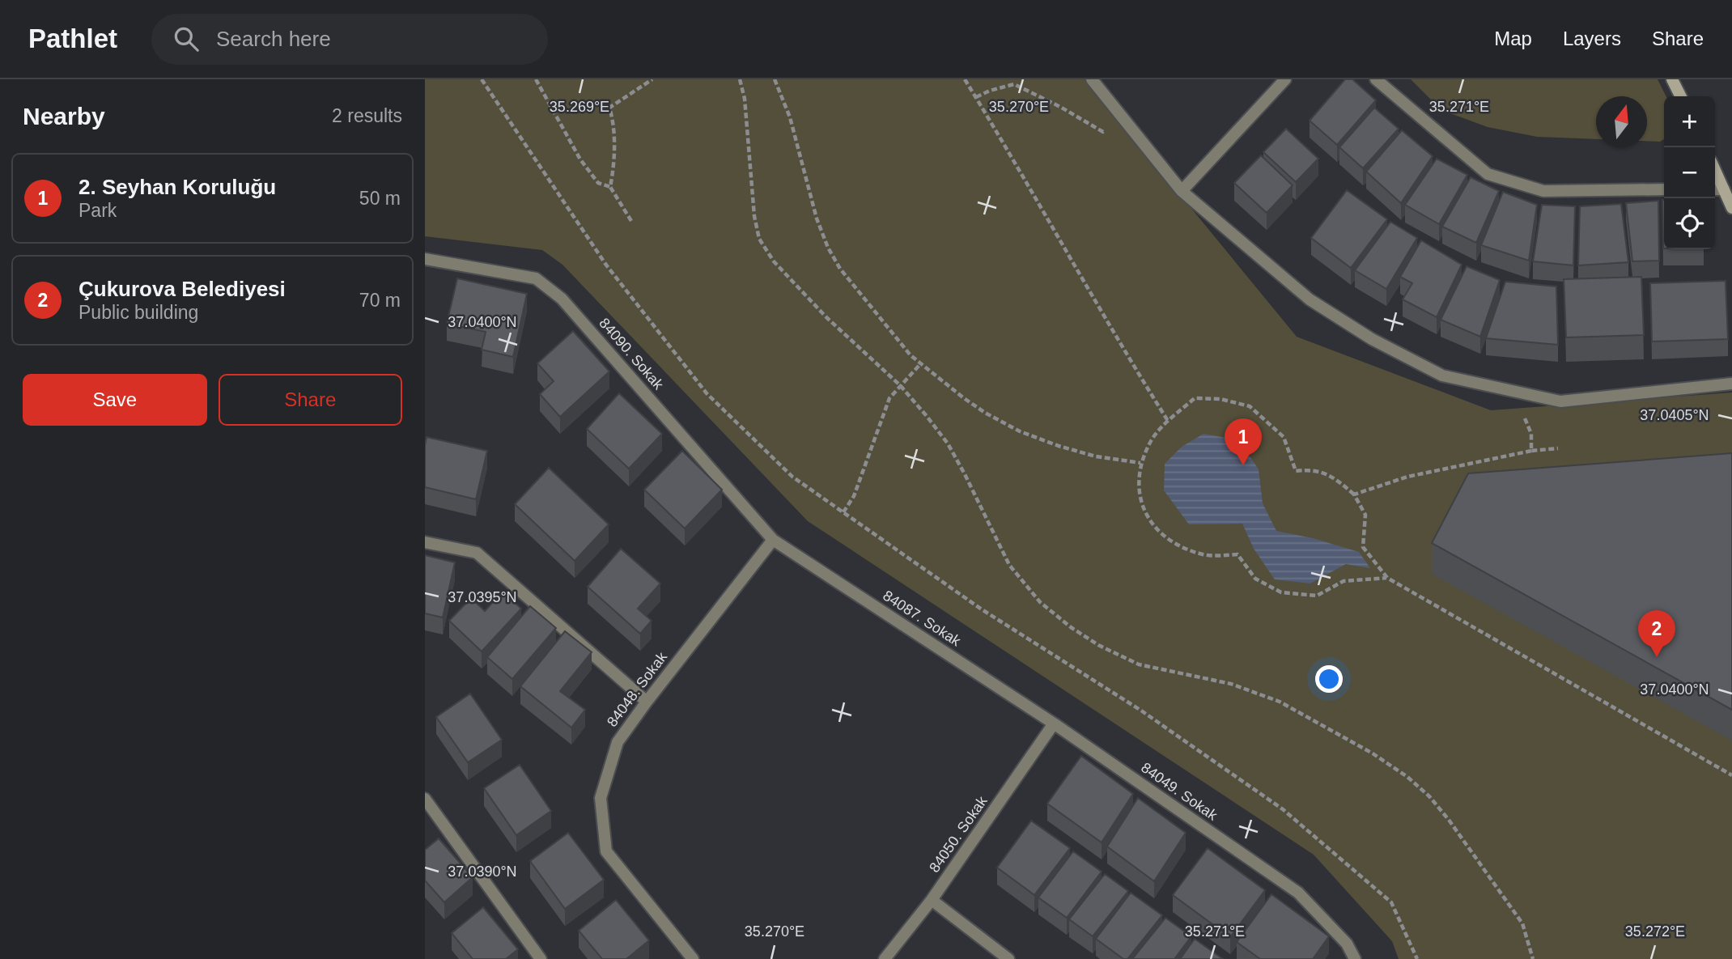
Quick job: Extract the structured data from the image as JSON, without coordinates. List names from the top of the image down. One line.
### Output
{"streets":{"street":["84090. Sokak","84087. Sokak","84048. Sokak","84049. Sokak","84050. Sokak"]},"crossings":[["84090. Sokak","84087. Sokak"],["84090. Sokak","84048. Sokak"],["84087. Sokak","84048. Sokak"],["84087. Sokak","84049. Sokak"],["84087. Sokak","84050. Sokak"],["84049. Sokak","84050. Sokak"]],"north":"top","page":{"header":"Pathlet","search":"Search here","nav":["Map","Layers","Share"],"heading":["Nearby","2 results"],"map_buttons":["+","−"],"list":[{"mark":"1","name":"2. Seyhan Koruluğu","note":"Park","value":"50 m"},{"mark":"2","name":"Çukurova Belediyesi","note":"Public building","value":"70 m"}],"buttons":["Save","Share"],"pins":["1","2"]},"coordinates":["35.269°E","35.270°E","35.271°E","37.0400°N","37.0405°N","37.0395°N","37.0390°N","35.272°E"]}
